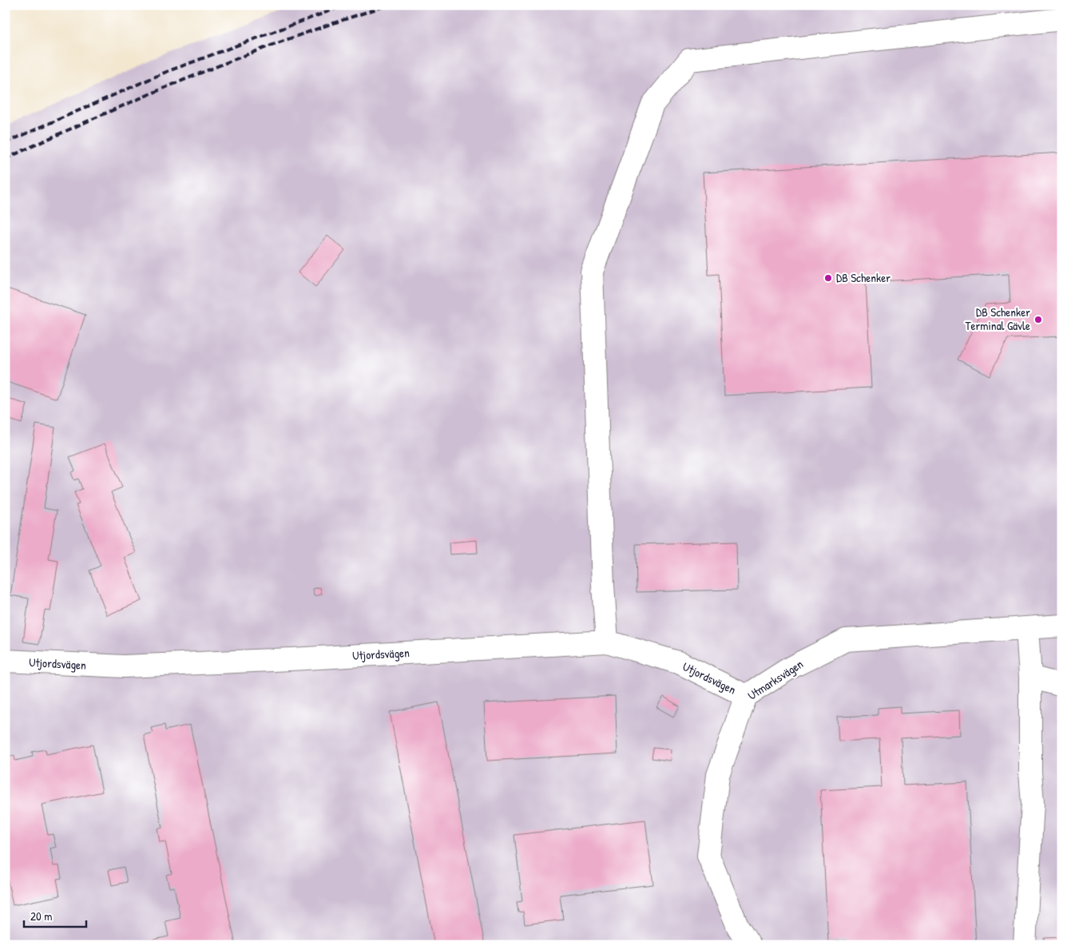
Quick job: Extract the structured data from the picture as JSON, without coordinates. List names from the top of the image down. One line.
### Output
{"streets":{"street":["Utjordsvägen","Utmarksvägen"]},"crossings":[["Utjordsvägen","Utmarksvägen"]],"places":["DB Schenker","DB Schenker Terminal Gävle"],"scale_bar":"20 m"}
